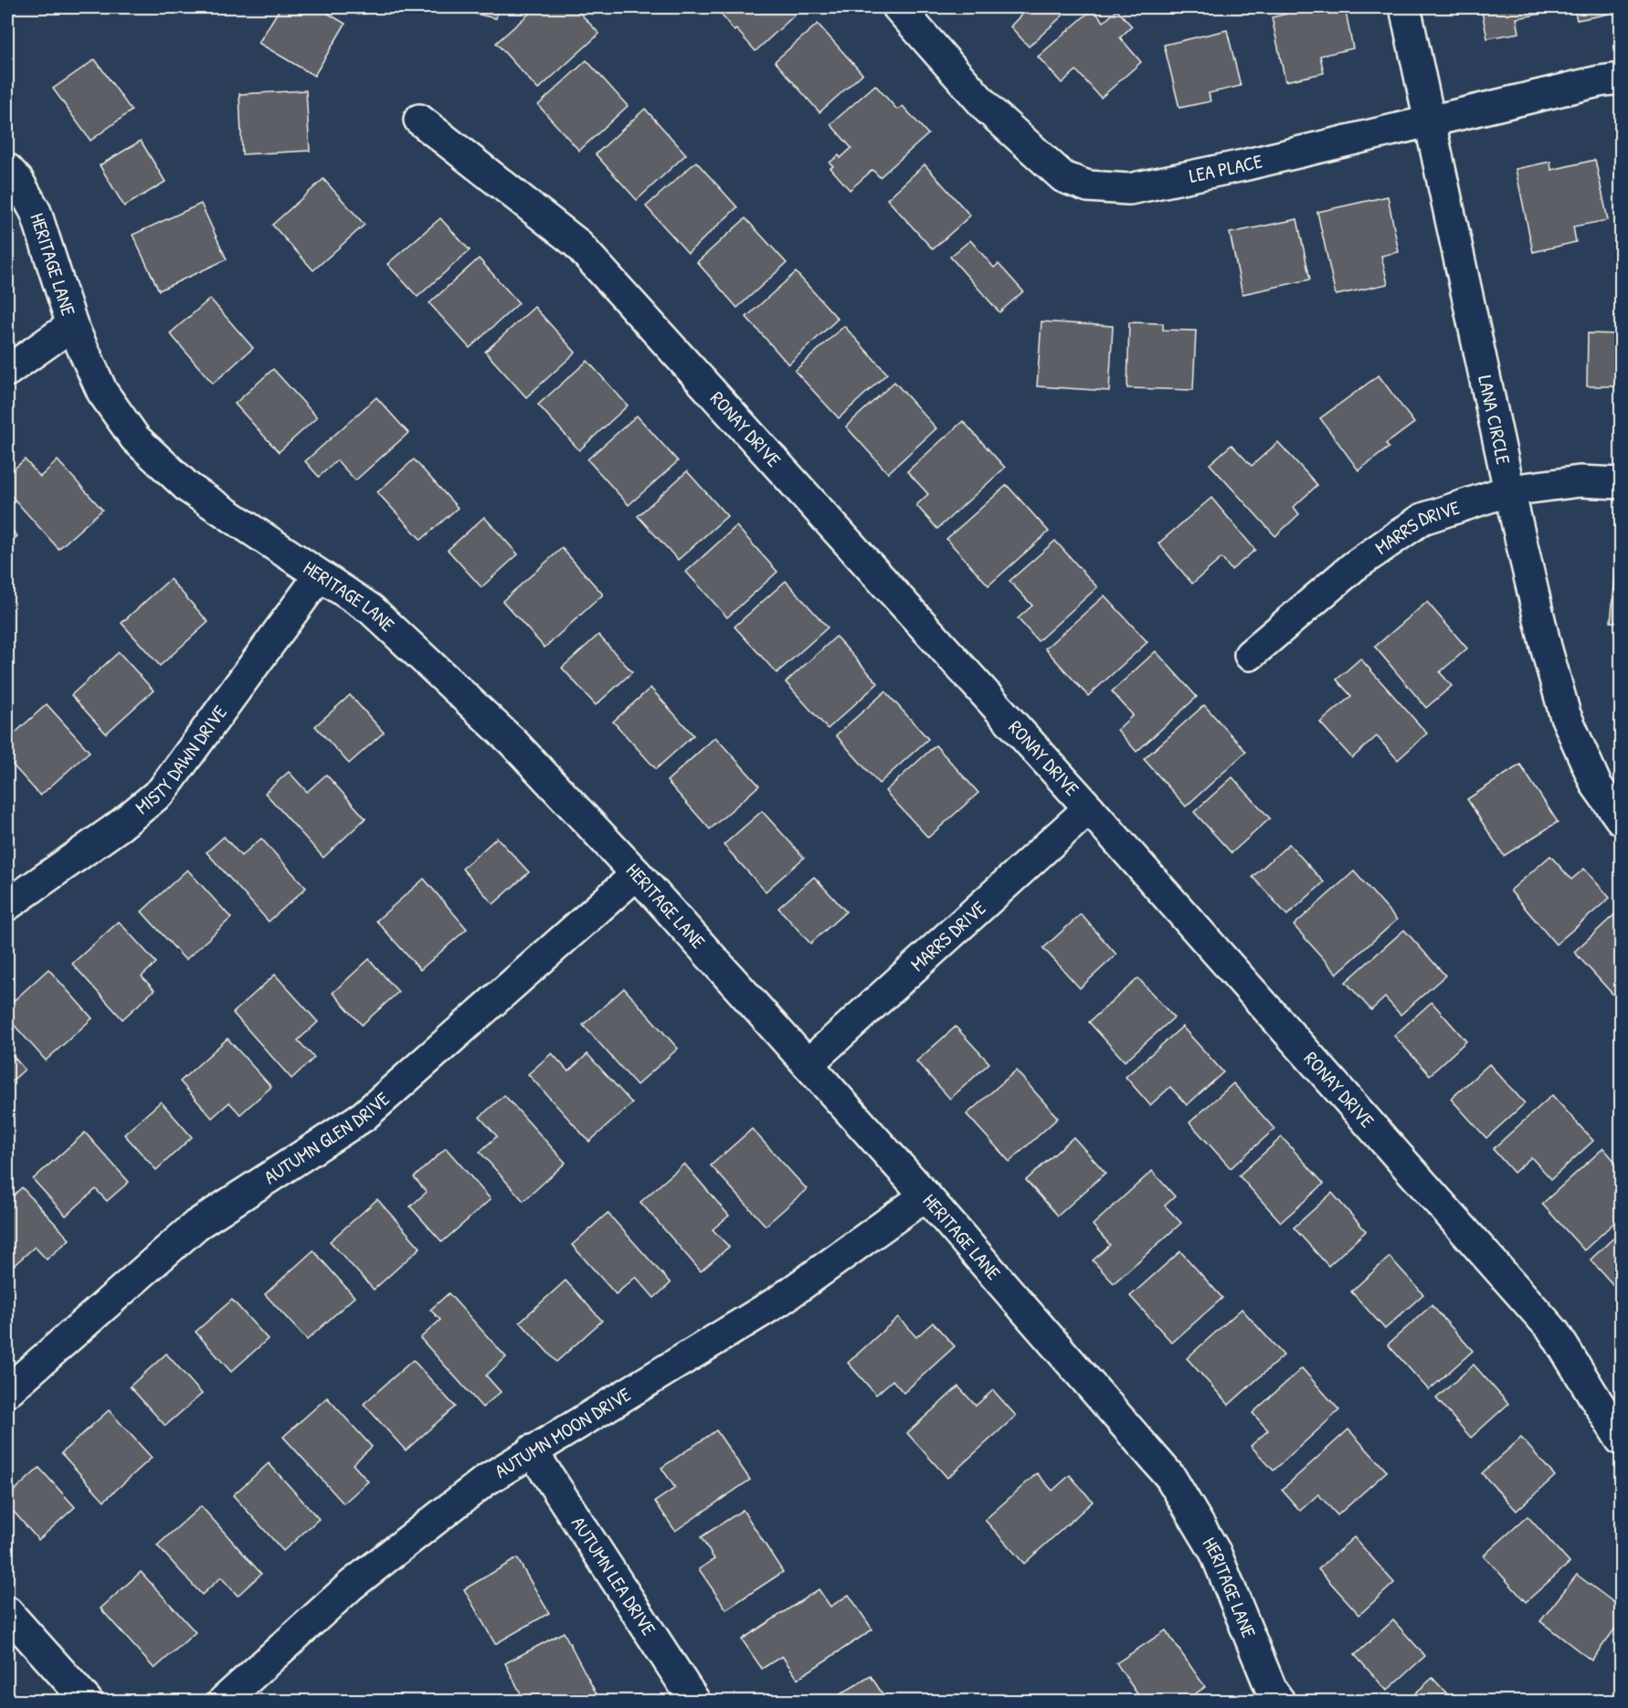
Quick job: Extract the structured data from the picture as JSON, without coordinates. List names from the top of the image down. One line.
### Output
{"streets":{"street":["LEA PLACE","HERITAGE LANE","LANA CIRCLE","RONAY DRIVE","MARRS DRIVE","MISTY DAWN DRIVE","AUTUMN GLEN DRIVE","AUTUMN MOON DRIVE","AUTUMN LEA DRIVE"]},"crossings":[["LEA PLACE","LANA CIRCLE"],["HERITAGE LANE","MARRS DRIVE"],["HERITAGE LANE","MISTY DAWN DRIVE"],["HERITAGE LANE","AUTUMN GLEN DRIVE"],["HERITAGE LANE","AUTUMN MOON DRIVE"],["LANA CIRCLE","MARRS DRIVE"],["RONAY DRIVE","MARRS DRIVE"],["AUTUMN MOON DRIVE","AUTUMN LEA DRIVE"]]}
